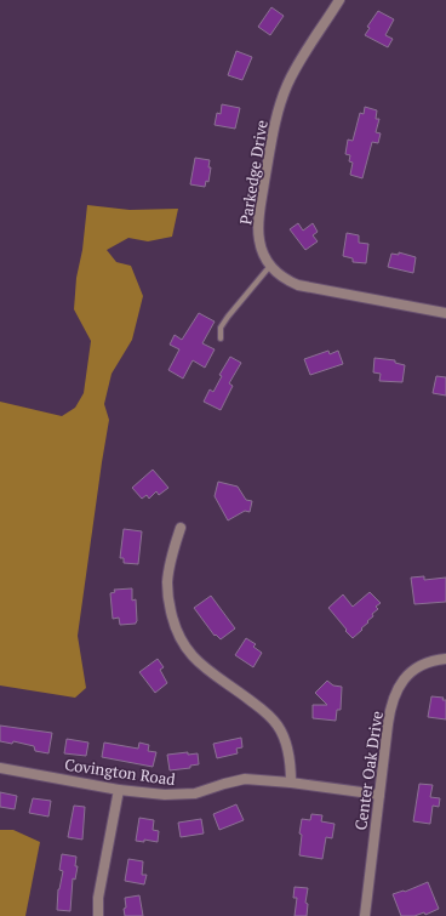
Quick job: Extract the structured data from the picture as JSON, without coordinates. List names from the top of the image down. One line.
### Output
{"streets":{"street":["Parkedge Drive","Center Oak Drive","Covington Road"]},"crossings":[["Center Oak Drive","Covington Road"]]}
